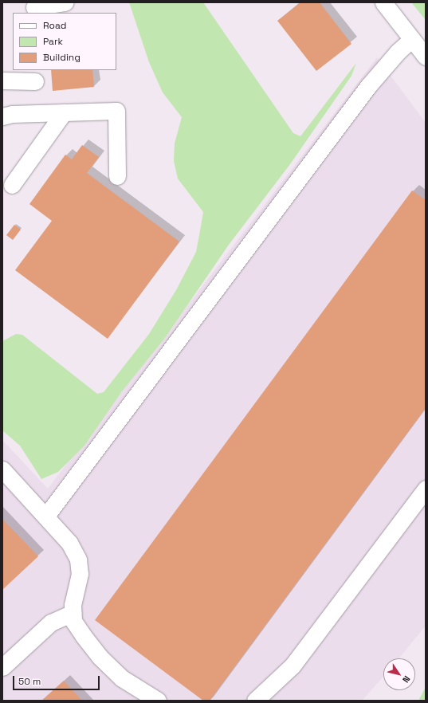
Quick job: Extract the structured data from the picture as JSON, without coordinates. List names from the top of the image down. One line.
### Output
{"legend":["Road","Park","Building"],"scale_bar":"50 m","north":"bottom right"}
